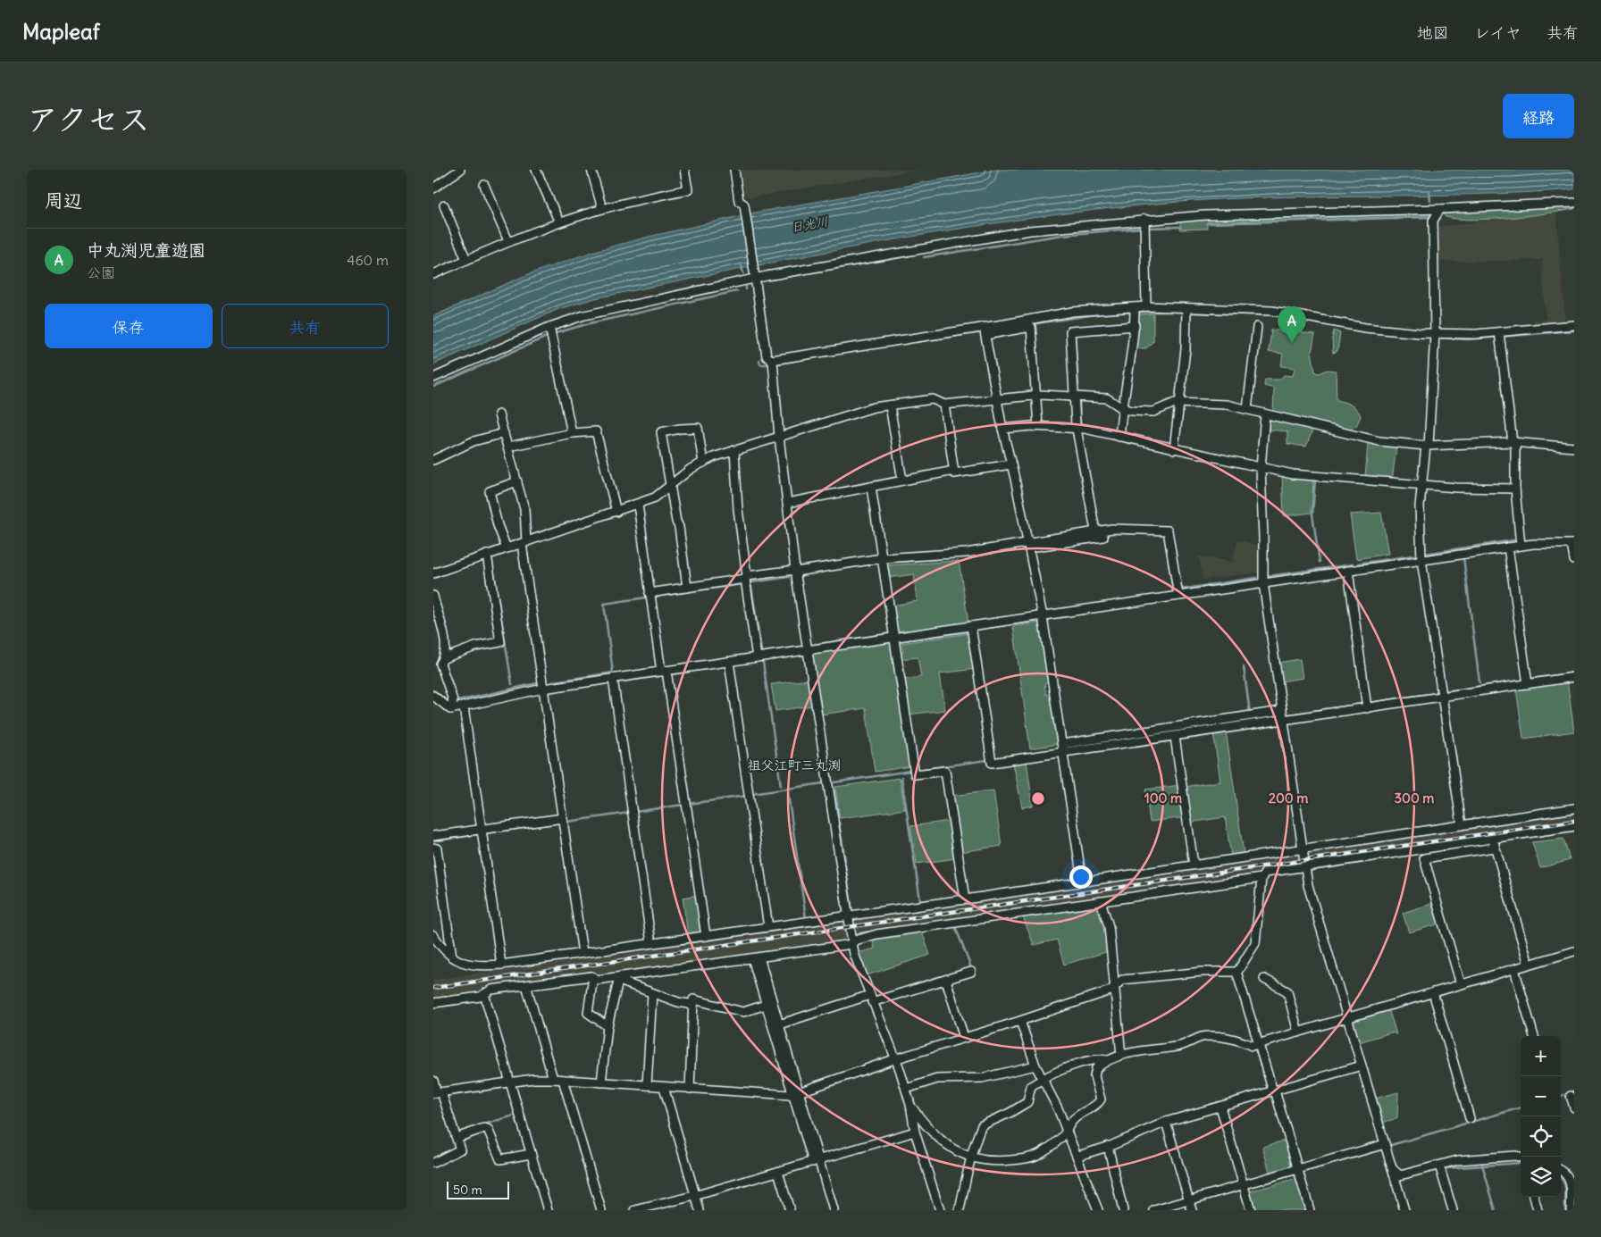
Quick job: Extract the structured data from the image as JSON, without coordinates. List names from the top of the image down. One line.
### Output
{"districts":["祖父江町三丸渕"],"water":["日光川"],"scale_bar":"50 m","page":{"header":"Mapleaf","nav":["地図","レイヤ","共有"],"title":"アクセス","buttons":["経路",["保存","共有"]],"heading":"周辺","list":[{"mark":"A","name":"中丸渕児童遊園","note":"公園","value":"460 m"}],"pins":"A","map_buttons":["+","−"],"scale":"50 m"},"rings":["100 m","200 m","300 m"]}
